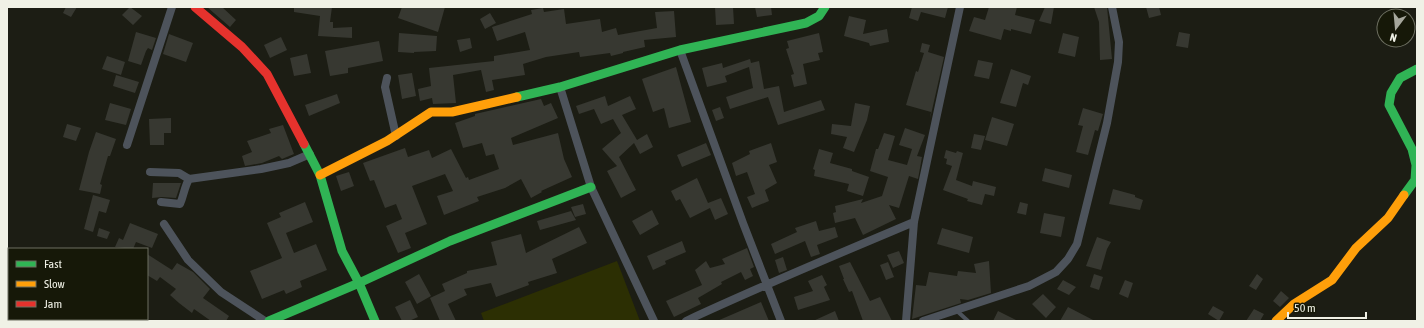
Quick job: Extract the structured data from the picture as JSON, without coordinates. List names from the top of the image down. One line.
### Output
{"legend":["Fast","Slow","Jam"],"scale_bar":"50 m","north":"bottom"}
